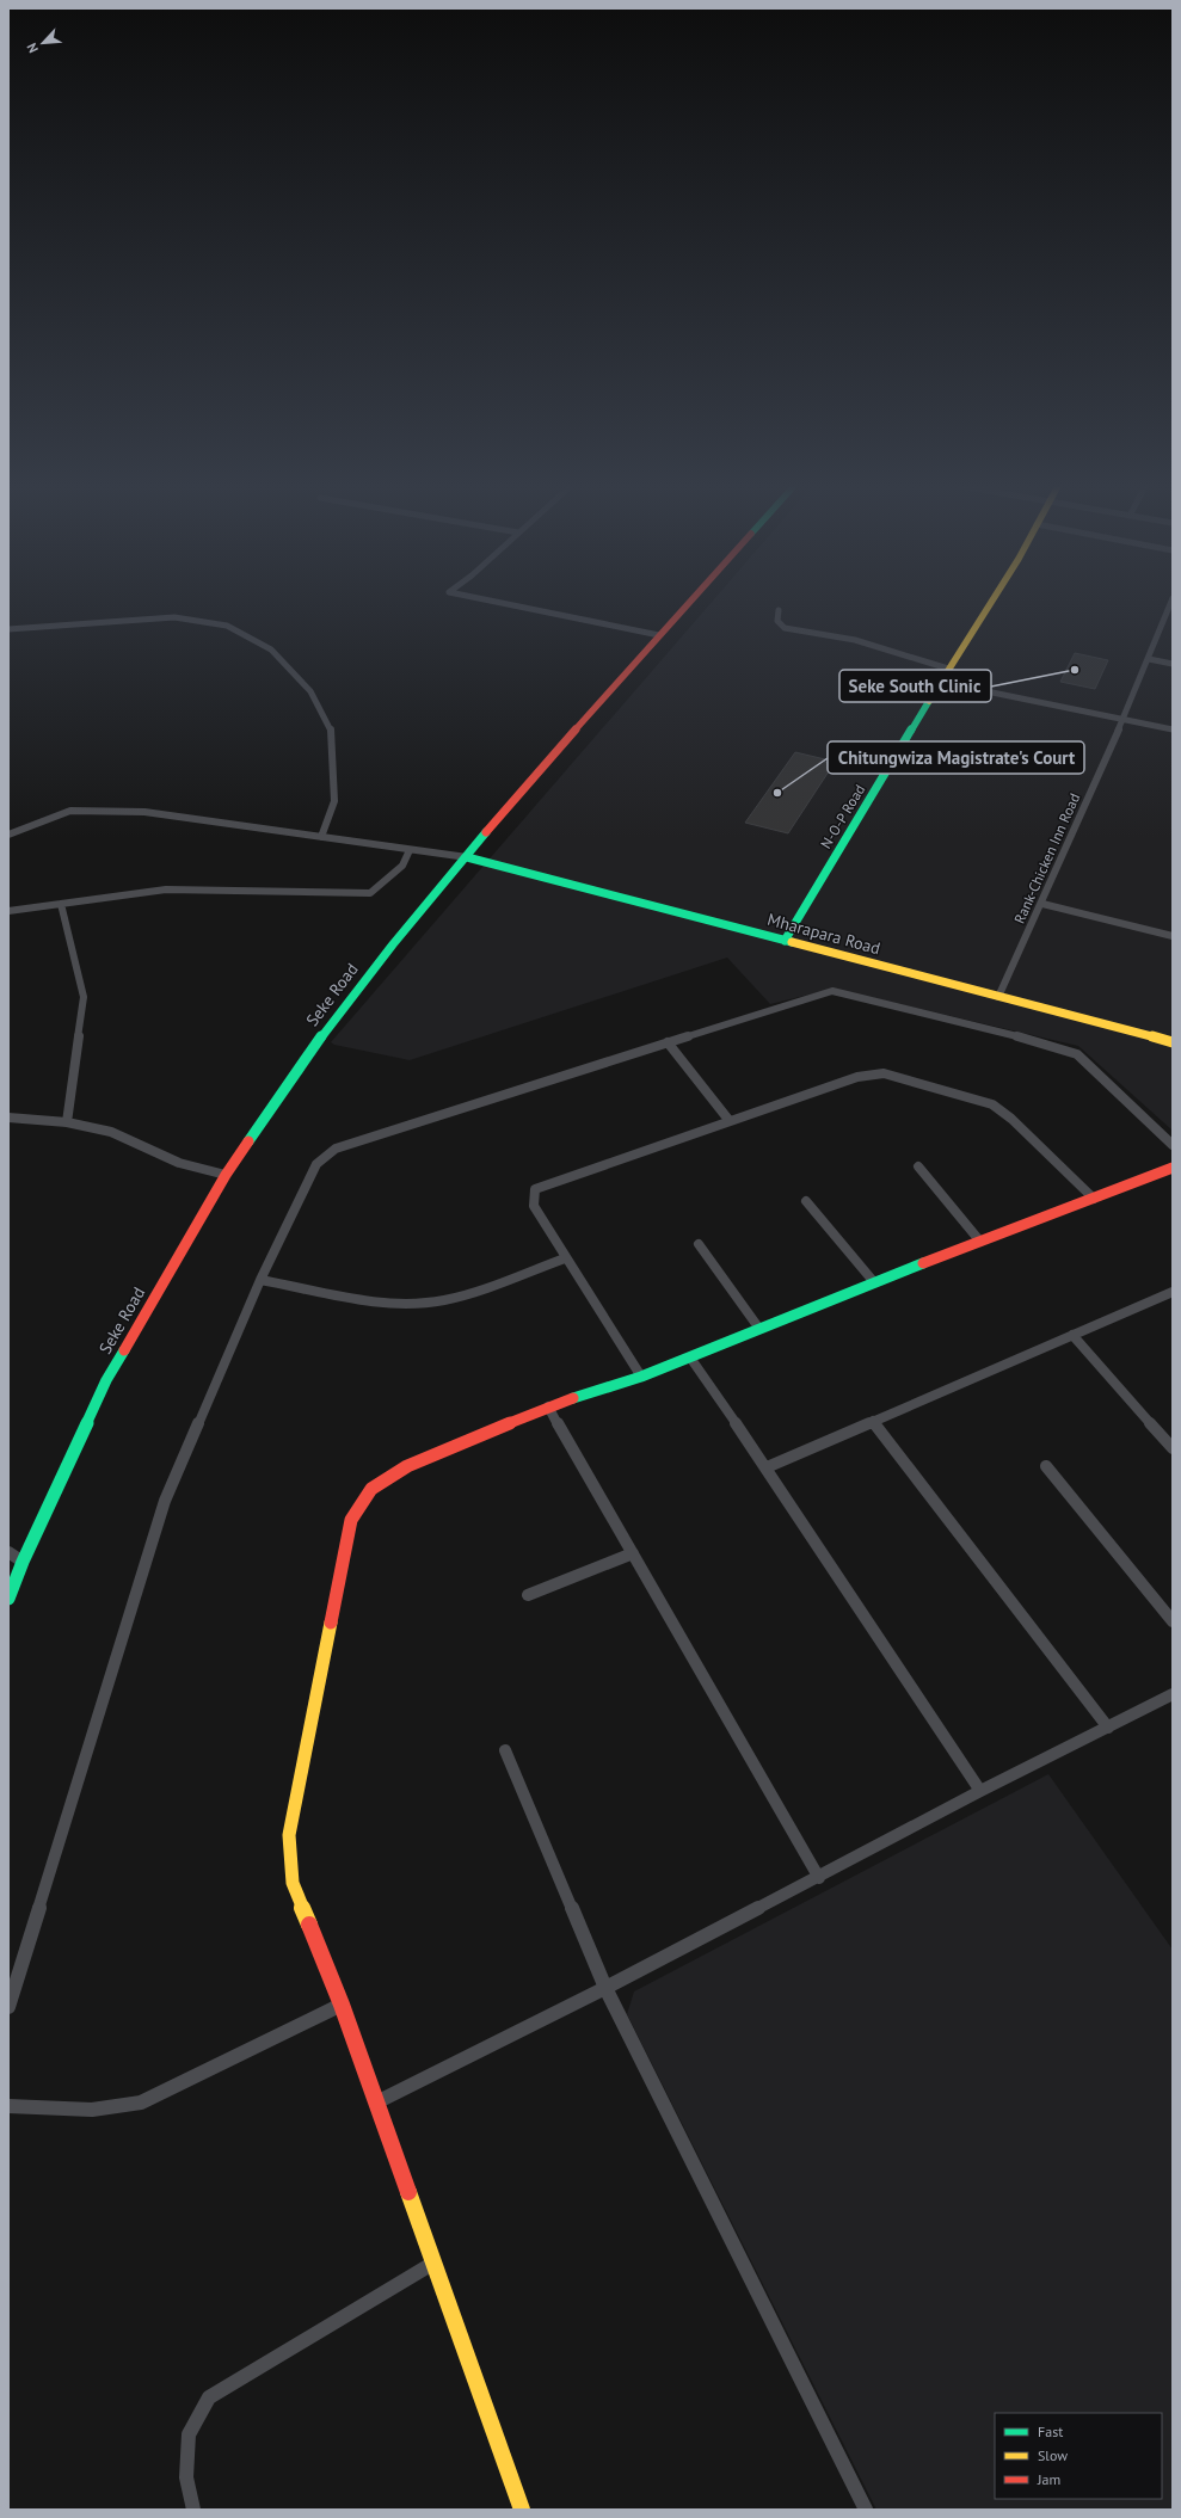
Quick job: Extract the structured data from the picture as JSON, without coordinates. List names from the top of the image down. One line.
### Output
{"streets":{"main road":["N-O-P Road","Mharapara Road","Seke Road"],"street":["Rank-Chicken Inn Road"]},"crossings":[["N-O-P Road","Mharapara Road"],["Rank-Chicken Inn Road","Mharapara Road"],["Mharapara Road","Seke Road"]],"places":["Seke South Clinic","Chitungwiza Magistrate's Court"],"legend":["Fast","Slow","Jam"],"north":"bottom left"}
